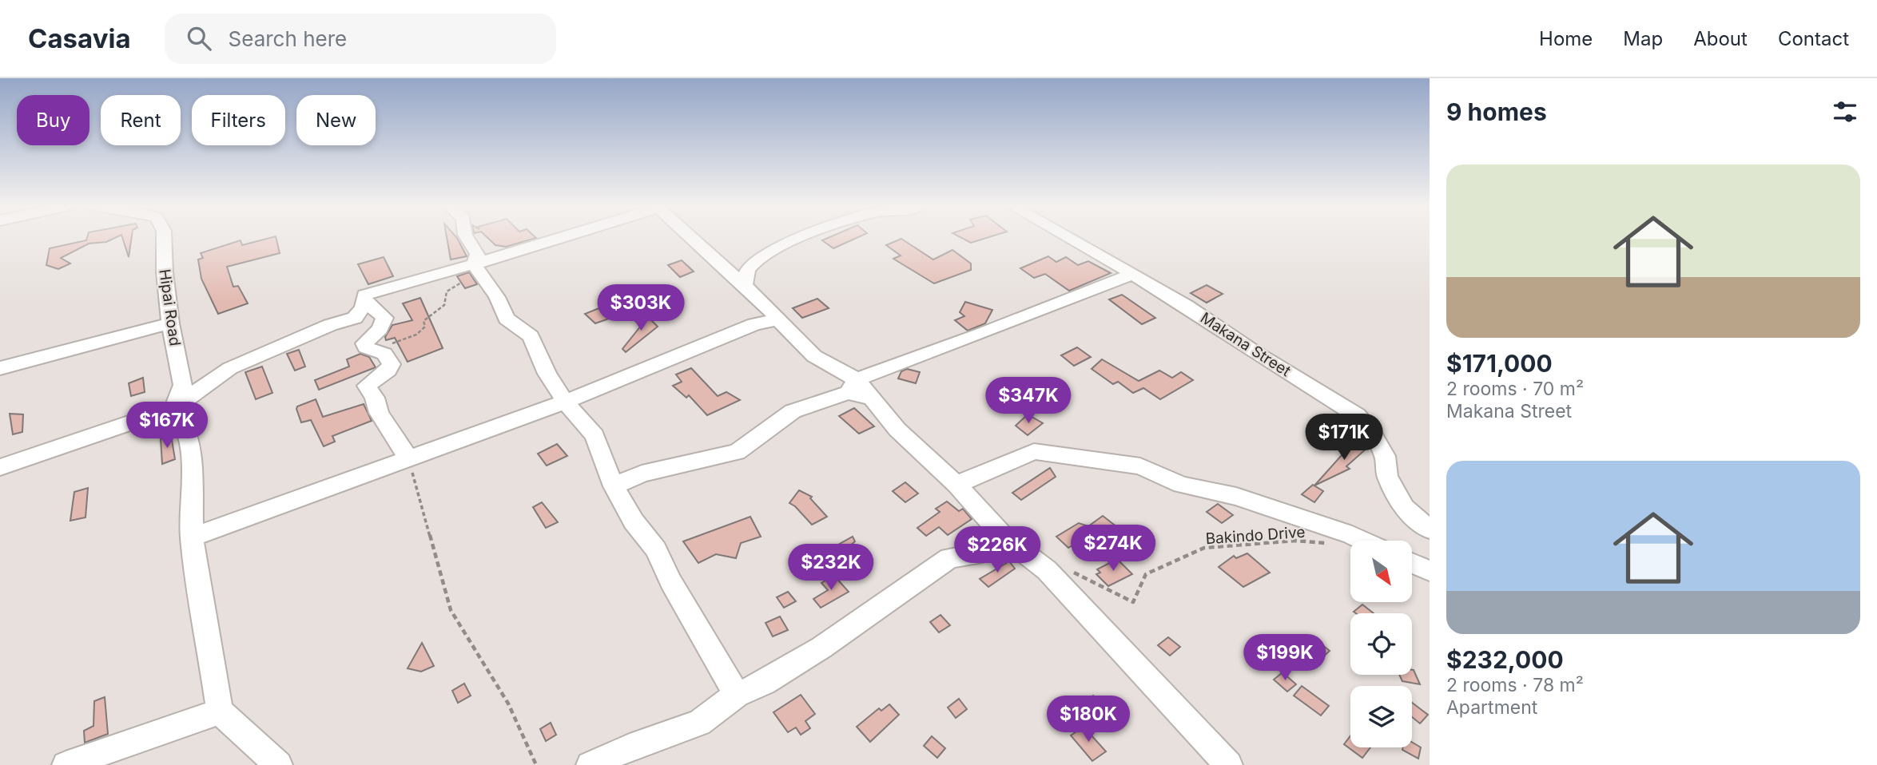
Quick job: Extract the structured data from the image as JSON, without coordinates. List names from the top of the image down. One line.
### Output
{"streets":{"street":["Hipai Road","Makana Street"],"path":["Bakindo Drive"]},"north":"bottom right","page":{"header":"Casavia","search":"Search here","nav":["Home","Map","About","Contact"],"heading":"9 homes","chip":["Buy","Rent","Filters","New"],"list":[{"name":"$171,000","note":"2 rooms · 70 m² · Makana Street"},{"name":"$232,000","note":"2 rooms · 78 m² · Apartment"}],"price":["$303K","$347K","$167K","$171K","$274K","$226K","$232K","$199K","$180K"]}}
